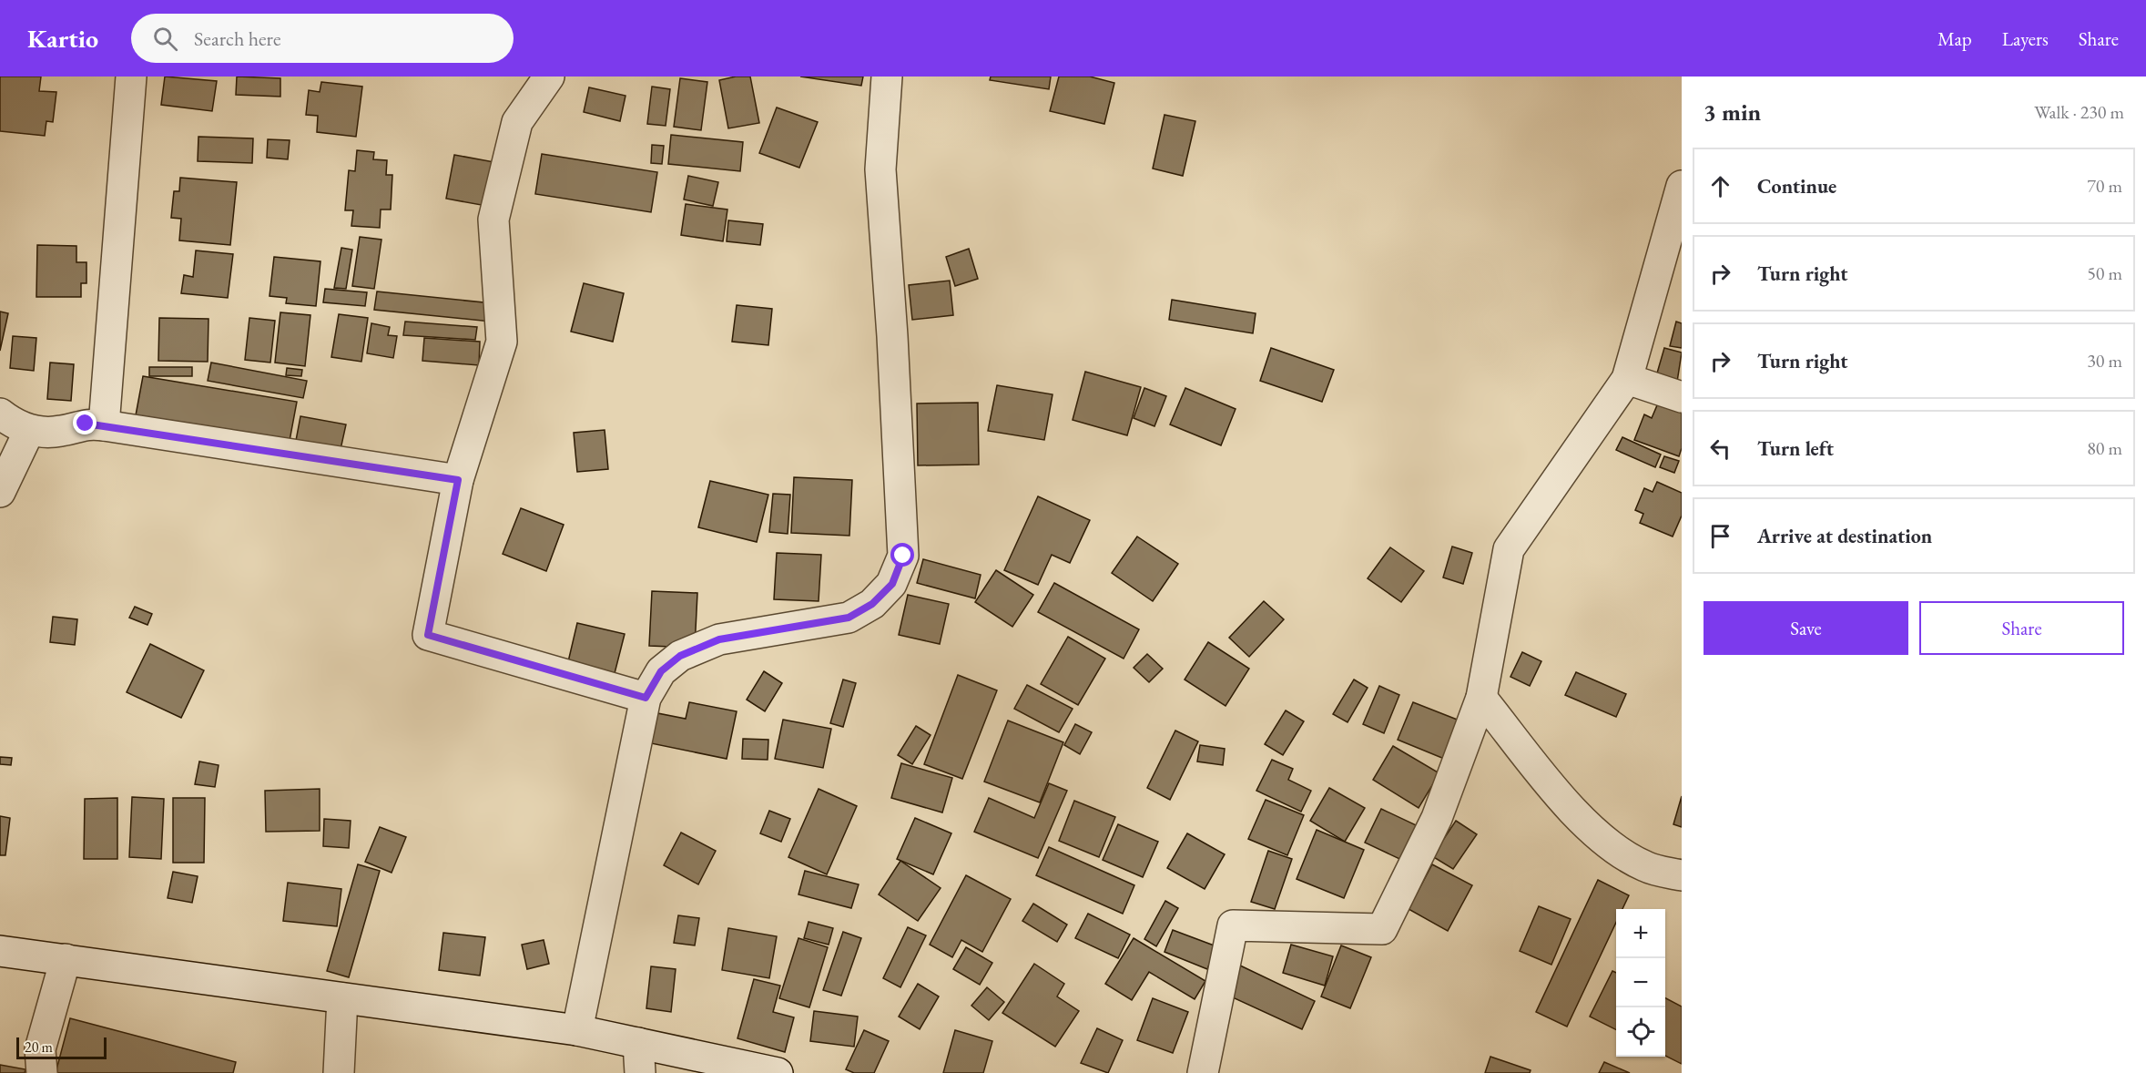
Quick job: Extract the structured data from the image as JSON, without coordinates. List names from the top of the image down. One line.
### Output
{"scale_bar":"20 m","page":{"header":"Kartio","search":"Search here","nav":["Map","Layers","Share"],"heading":["3 min","Walk · 230 m"],"list":[["Continue","70 m"],["Turn right","50 m"],["Turn right","30 m"],["Turn left","80 m"],"Arrive at destination"],"buttons":["Save","Share"],"map_buttons":["+","−"],"scale":"20 m"}}
